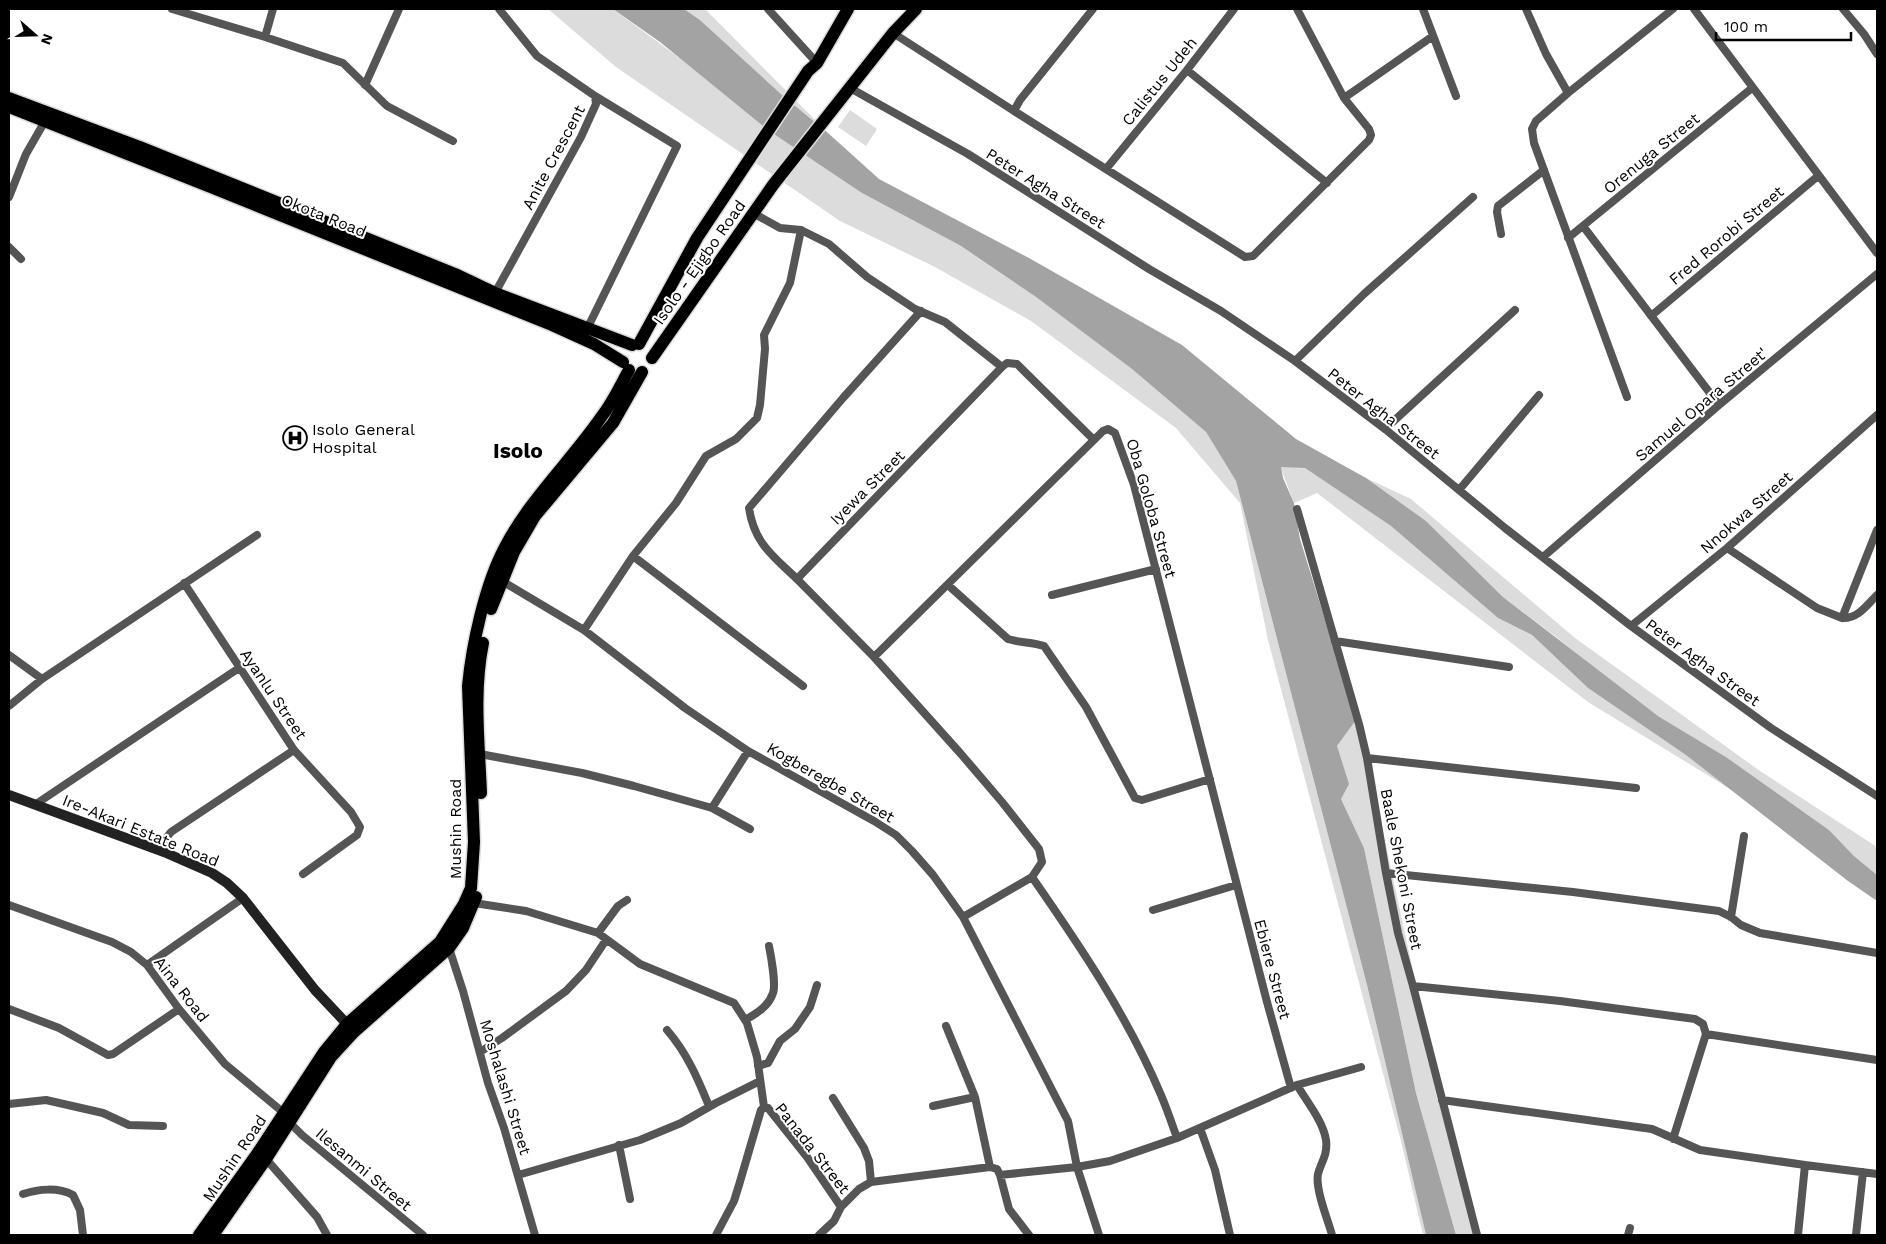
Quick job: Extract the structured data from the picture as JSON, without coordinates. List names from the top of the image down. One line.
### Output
{"streets":{"main road":["Okota Road","Isolo - Ejigbo Road","Mushin Road"],"street":["Calistus Udeh","Orenuga Street","Anite Crescent","Peter Agha Street","Fred Rorobi Street","Samuel Opara Street'","Iyewa Street","Oba Goloba Street","Nnokwa Street","Ayanlu Street","Kogberegbe Street","Ire-Akari Estate Road","Baale Shekoni Street","Ebiere Street","Aina Road","Moshalashi Street","Panada Street","Ilesanmi Street"]},"crossings":[["Peter Agha Street","Isolo - Ejigbo Road"],["Peter Agha Street","Samuel Opara Street'"],["Peter Agha Street","Nnokwa Street"],["Okota Road","Isolo - Ejigbo Road"],["Okota Road","Mushin Road"],["Isolo - Ejigbo Road","Mushin Road"],["Oba Goloba Street","Ebiere Street"],["Kogberegbe Street","Mushin Road"],["Mushin Road","Ire-Akari Estate Road"],["Mushin Road","Aina Road"],["Mushin Road","Moshalashi Street"],["Mushin Road","Panada Street"],["Mushin Road","Ilesanmi Street"],["Aina Road","Ilesanmi Street"]],"districts":["Isolo"],"places":{"hospital":["Isolo General Hospital"]},"scale_bar":"100 m","north":"right"}
